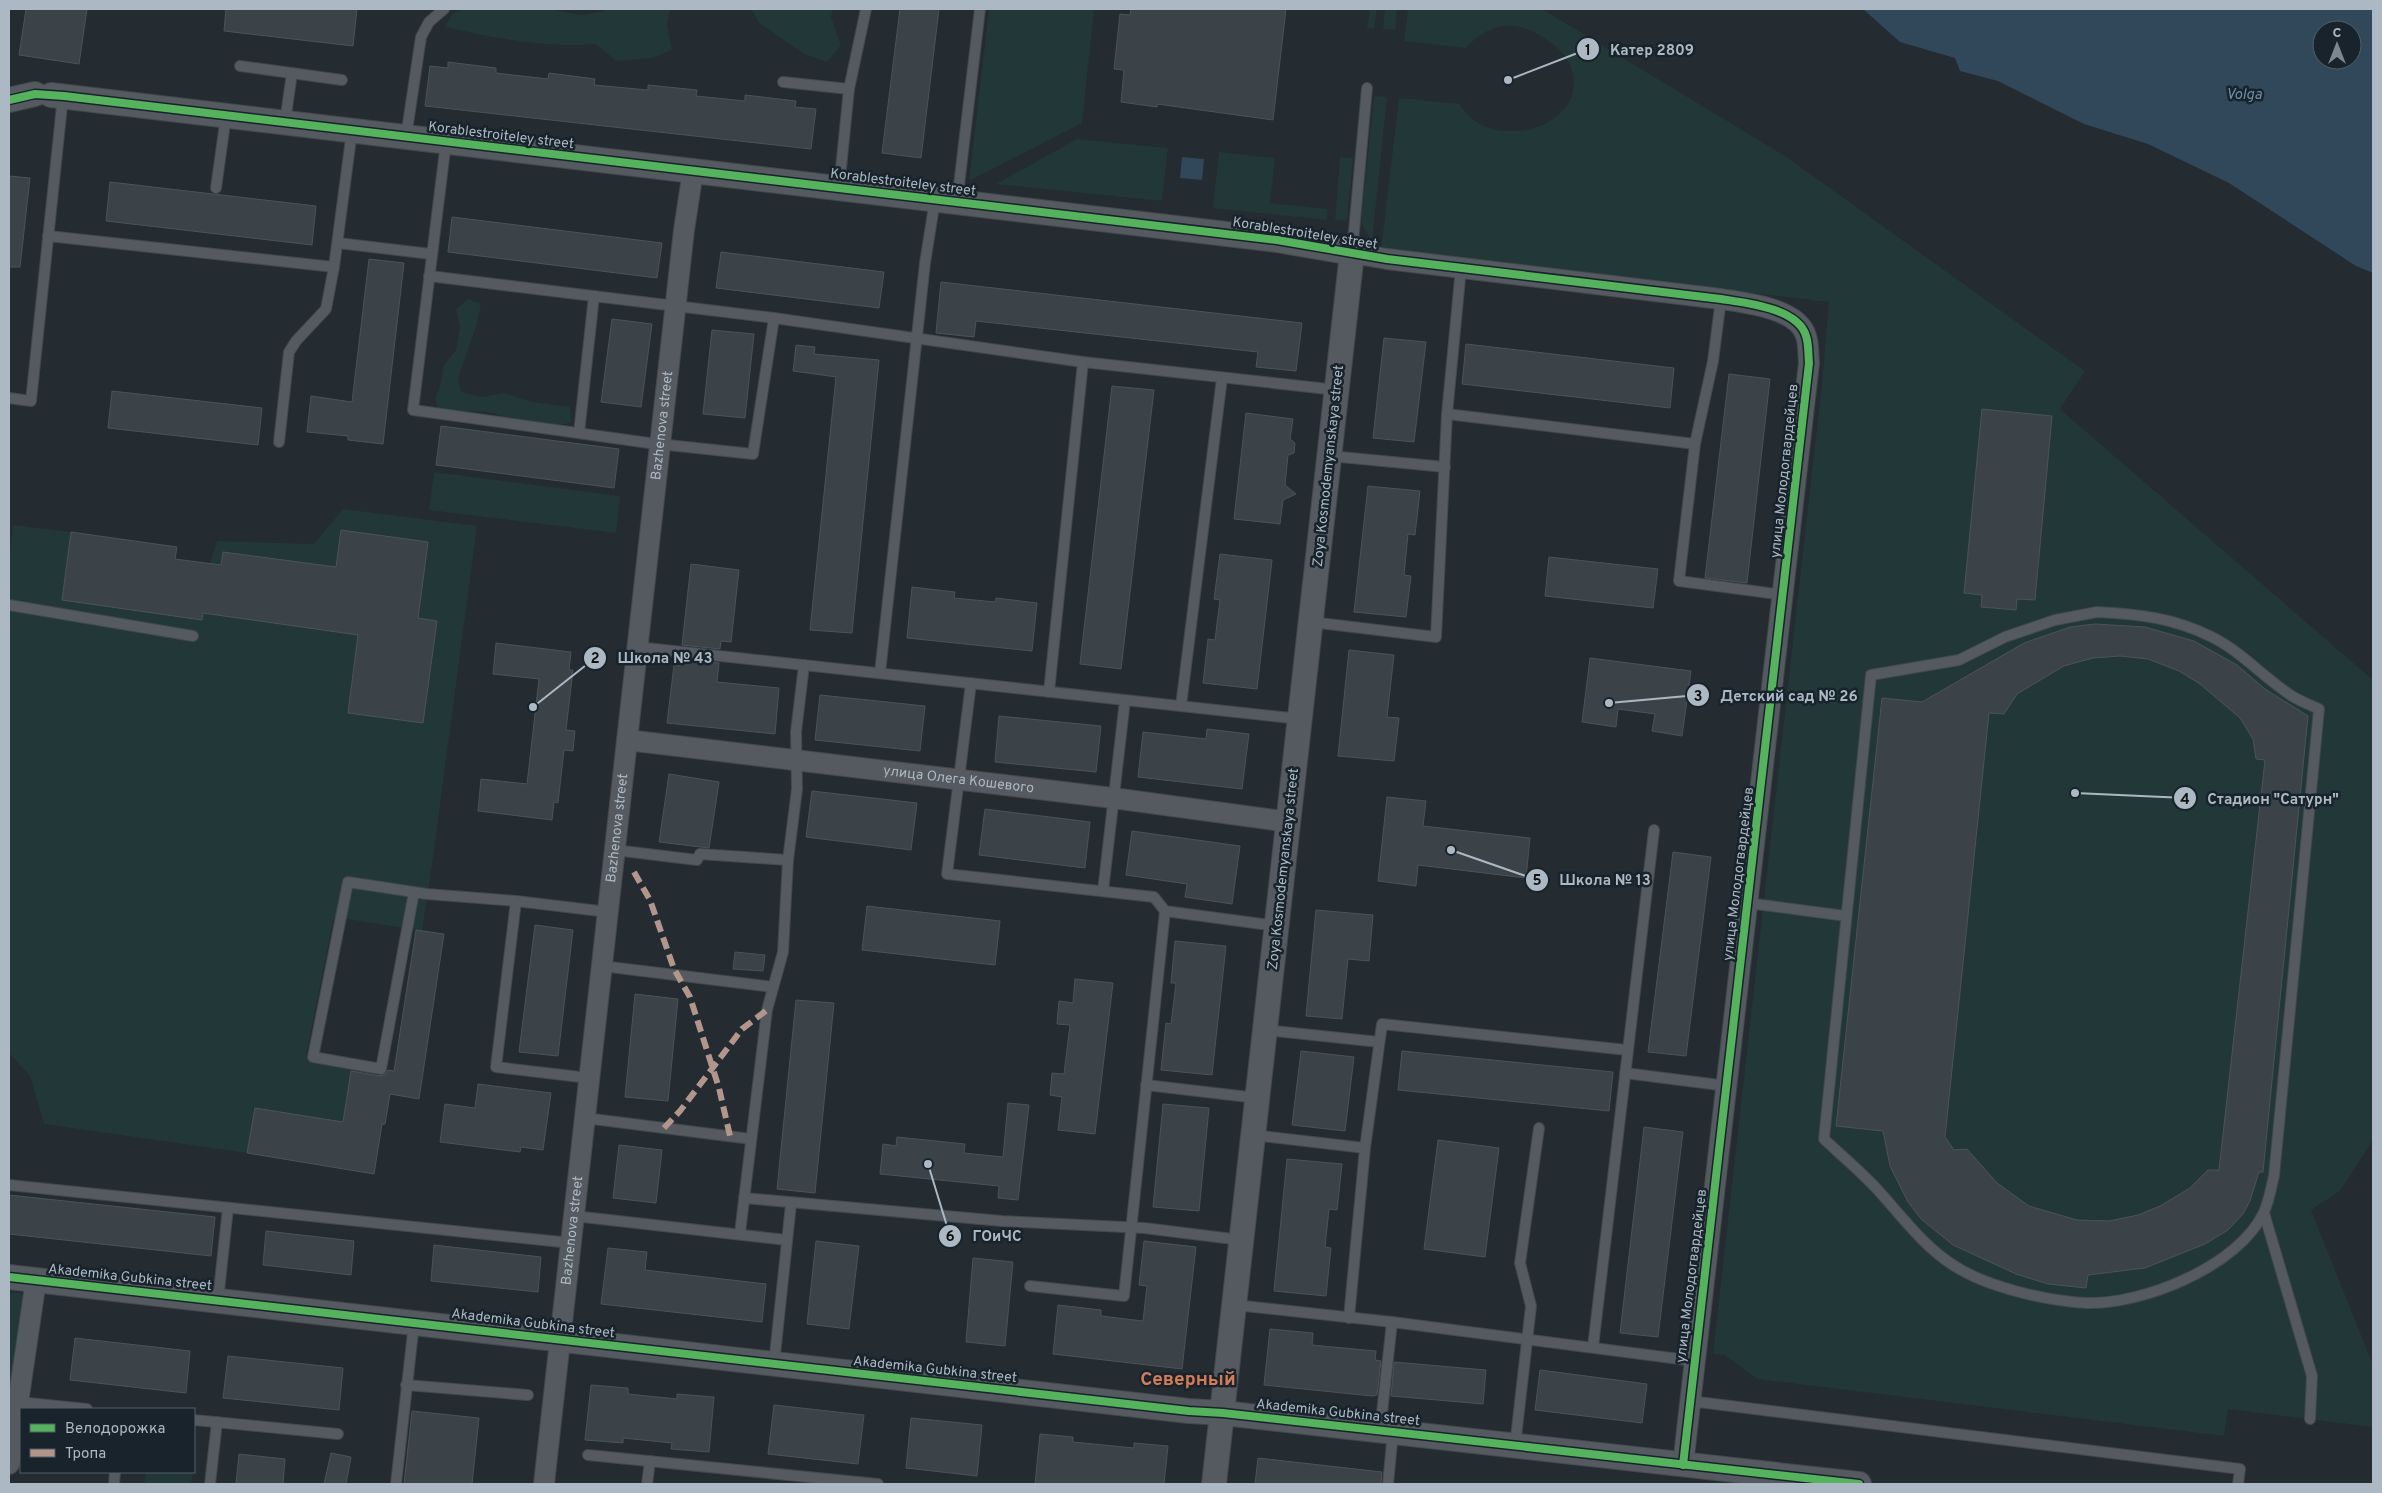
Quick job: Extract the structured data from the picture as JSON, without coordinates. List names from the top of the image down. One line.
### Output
{"streets":{"street":["Korablestroiteley street","Bazhenova street","Zoya Kosmodemyanskaya street","улица Молодогвардейцев","улица Олега Кошевого","Akademika Gubkina street"]},"crossings":[["Korablestroiteley street","Bazhenova street"],["Korablestroiteley street","Zoya Kosmodemyanskaya street"],["Korablestroiteley street","улица Молодогвардейцев"],["Bazhenova street","улица Олега Кошевого"],["Bazhenova street","Akademika Gubkina street"],["Zoya Kosmodemyanskaya street","улица Олега Кошевого"],["Zoya Kosmodemyanskaya street","Akademika Gubkina street"],["улица Молодогвардейцев","Akademika Gubkina street"]],"districts":["Северный"],"water":["Volga"],"places":["Катер 2809","Детский сад № 26","Школа № 43","Стадион \"Сатурн\"","Школа № 13","ГОиЧС"],"legend":["Велодорожка","Тропа"],"north":"top"}
